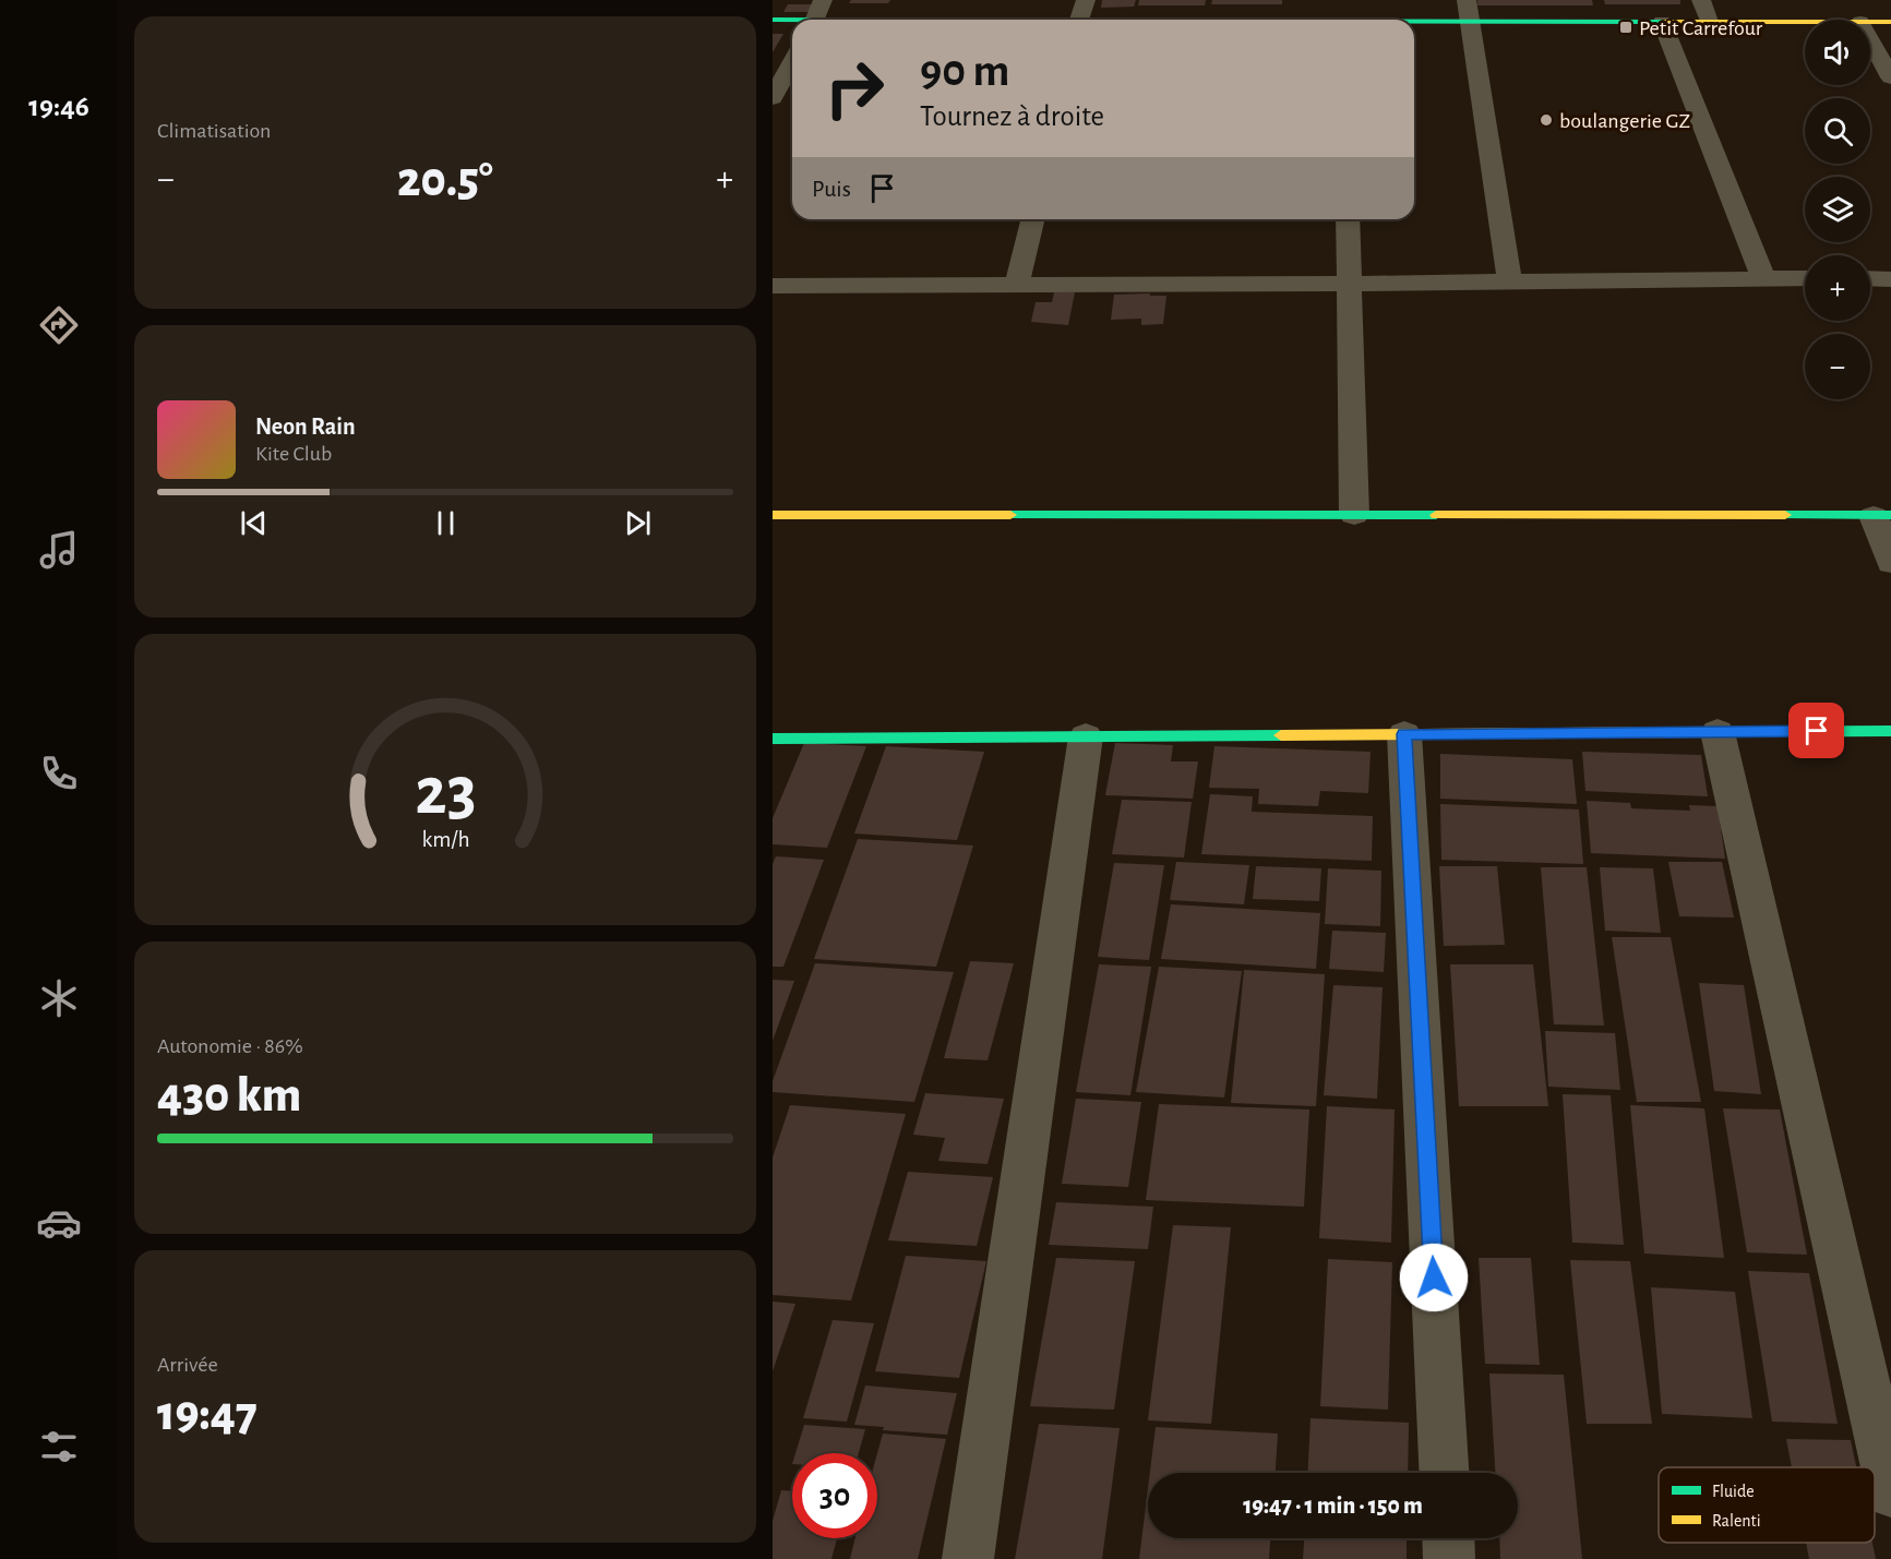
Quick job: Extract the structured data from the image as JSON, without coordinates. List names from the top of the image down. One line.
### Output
{"places":{"transit":["Petit Carrefour"],"other":["boulangerie GZ"]},"legend":["Fluide","Ralenti"],"page":{"tabs":"19:46","tile":["Climatisation",["Autonomie · 86%","430 km"],["Arrivée","19:47"]],"map_buttons":["+","−"],"turn":["90 m","Tournez à droite"],"heat":["−","20.5°","+"],"then":"Puis","song":["Neon Rain","Kite Club"],"limit":"30","trip":"19:47 · 1 min · 150 m","gauge":["23","km/h"]}}
